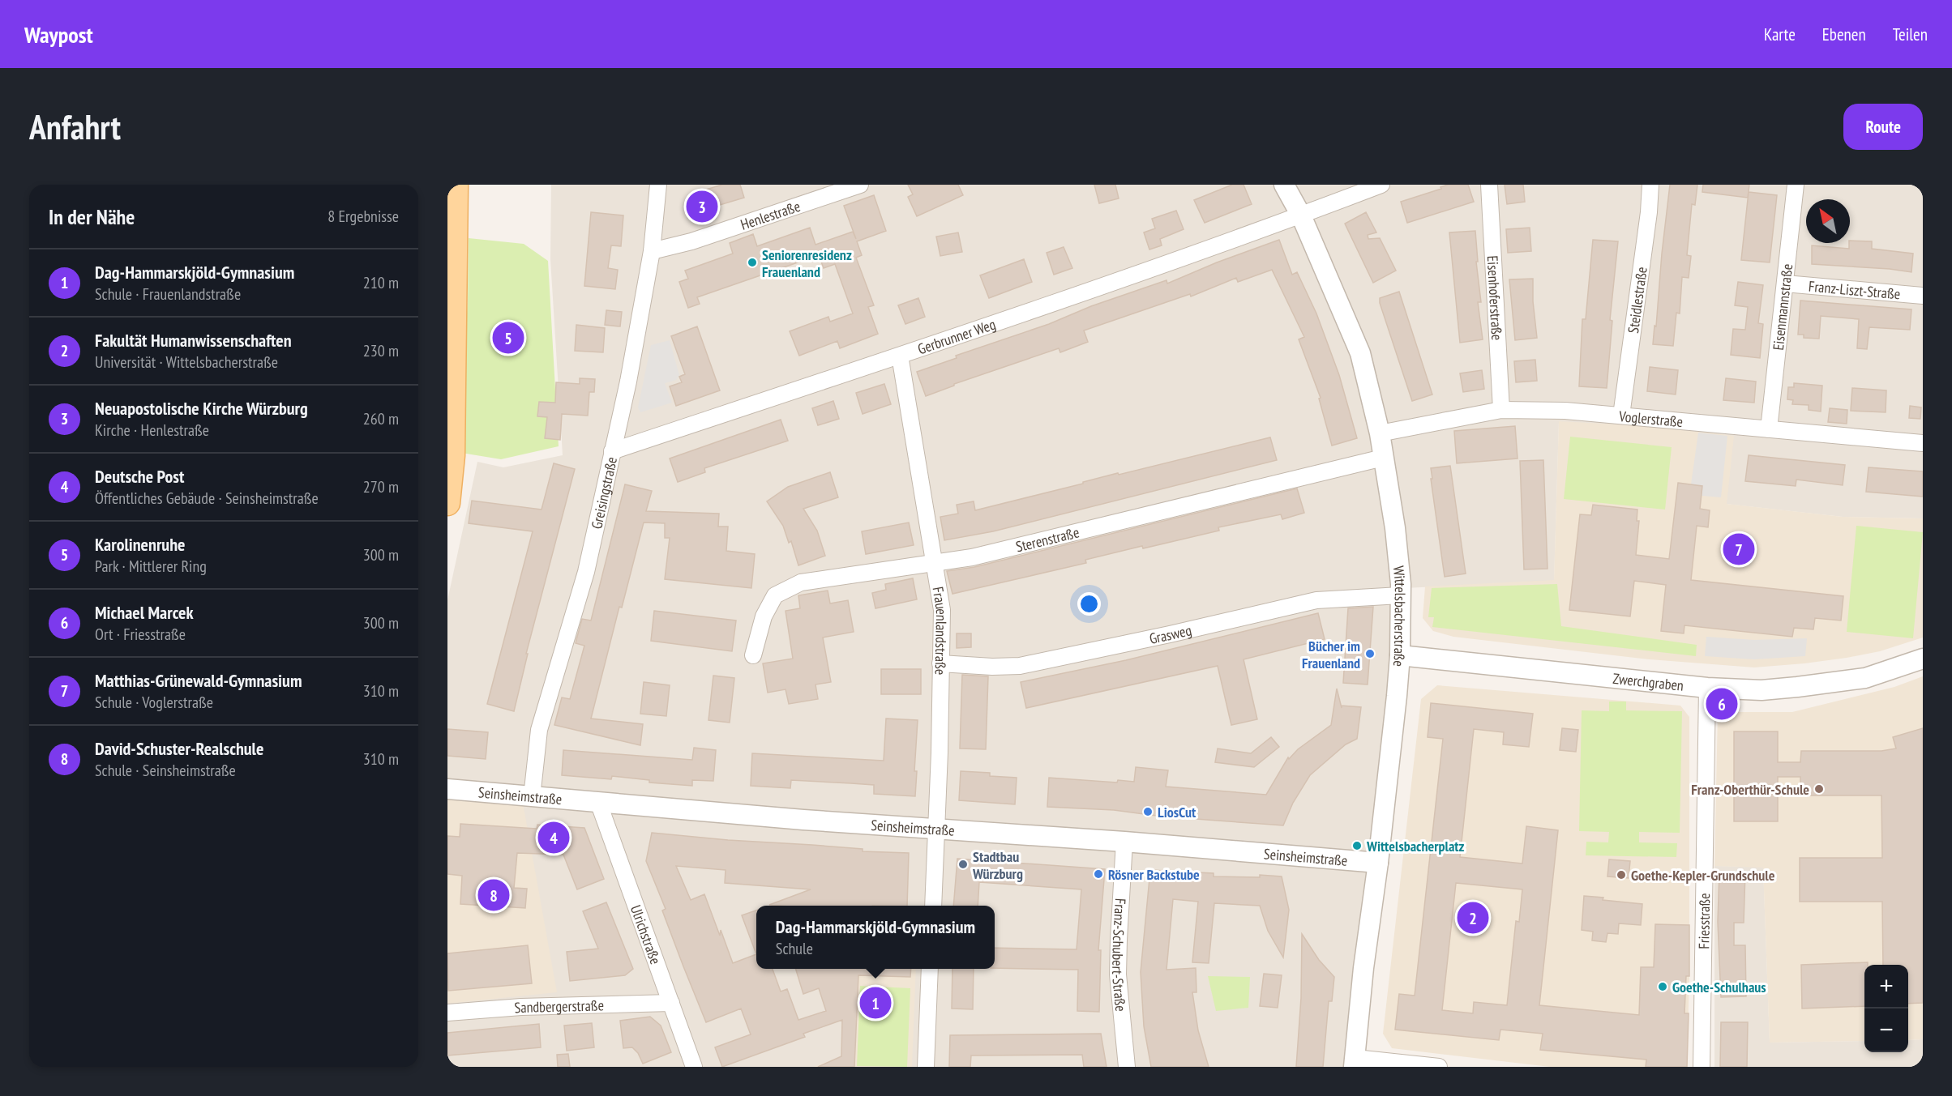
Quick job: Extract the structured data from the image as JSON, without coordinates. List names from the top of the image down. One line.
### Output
{"streets":{"street":["Henlestraße","Franz-Liszt-Straße","Eisenhoferstraße","Steidlestraße","Eisenmannstraße","Gerbrunner Weg","Voglerstraße","Greisingstraße","Sterenstraße","Wittelsbacherstraße","Frauenlandstraße","Grasweg","Zwerchgraben","Seinsheimstraße","Friesstraße","Ulrichstraße","Franz-Schubert-Straße","Sandbergerstraße"]},"crossings":[["Henlestraße","Greisingstraße"],["Franz-Liszt-Straße","Eisenmannstraße"],["Eisenhoferstraße","Voglerstraße"],["Steidlestraße","Voglerstraße"],["Eisenmannstraße","Voglerstraße"],["Gerbrunner Weg","Greisingstraße"],["Gerbrunner Weg","Wittelsbacherstraße"],["Gerbrunner Weg","Frauenlandstraße"],["Voglerstraße","Wittelsbacherstraße"],["Greisingstraße","Seinsheimstraße"],["Sterenstraße","Wittelsbacherstraße"],["Sterenstraße","Frauenlandstraße"],["Wittelsbacherstraße","Grasweg"],["Wittelsbacherstraße","Zwerchgraben"],["Wittelsbacherstraße","Seinsheimstraße"],["Frauenlandstraße","Grasweg"],["Frauenlandstraße","Seinsheimstraße"],["Zwerchgraben","Friesstraße"],["Seinsheimstraße","Ulrichstraße"],["Seinsheimstraße","Franz-Schubert-Straße"],["Ulrichstraße","Sandbergerstraße"]],"places":["Seniorenresidenz Frauenland","Bücher im Frauenland","Franz-Oberthür-Schule","LiosCut","Wittelsbacherplatz","Stadtbau Würzburg","Rösner Backstube","Goethe-Kepler-Grundschule","Goethe-Schulhaus"],"north":"top left","page":{"header":"Waypost","nav":["Karte","Ebenen","Teilen"],"buttons":"Route","title":"Anfahrt","heading":["In der Nähe","8 Ergebnisse"],"pins":["3","5","7","6","4","8","2","1"],"list":[{"mark":"1","name":"Dag-Hammarskjöld-Gymnasium","note":"Schule · Frauenlandstraße","value":"210 m"},{"mark":"2","name":"Fakultät Humanwissenschaften","note":"Universität · Wittelsbacherstraße","value":"230 m"},{"mark":"3","name":"Neuapostolische Kirche Würzburg","note":"Kirche · Henlestraße","value":"260 m"},{"mark":"4","name":"Deutsche Post","note":"Öffentliches Gebäude · Seinsheimstraße","value":"270 m"},{"mark":"5","name":"Karolinenruhe","note":"Park · Mittlerer Ring","value":"300 m"},{"mark":"6","name":"Michael Marcek","note":"Ort · Friesstraße","value":"300 m"},{"mark":"7","name":"Matthias-Grünewald-Gymnasium","note":"Schule · Voglerstraße","value":"310 m"},{"mark":"8","name":"David-Schuster-Realschule","note":"Schule · Seinsheimstraße","value":"310 m"}],"popup":["Dag-Hammarskjöld-Gymnasium","Schule"],"map_buttons":["+","−"]}}
